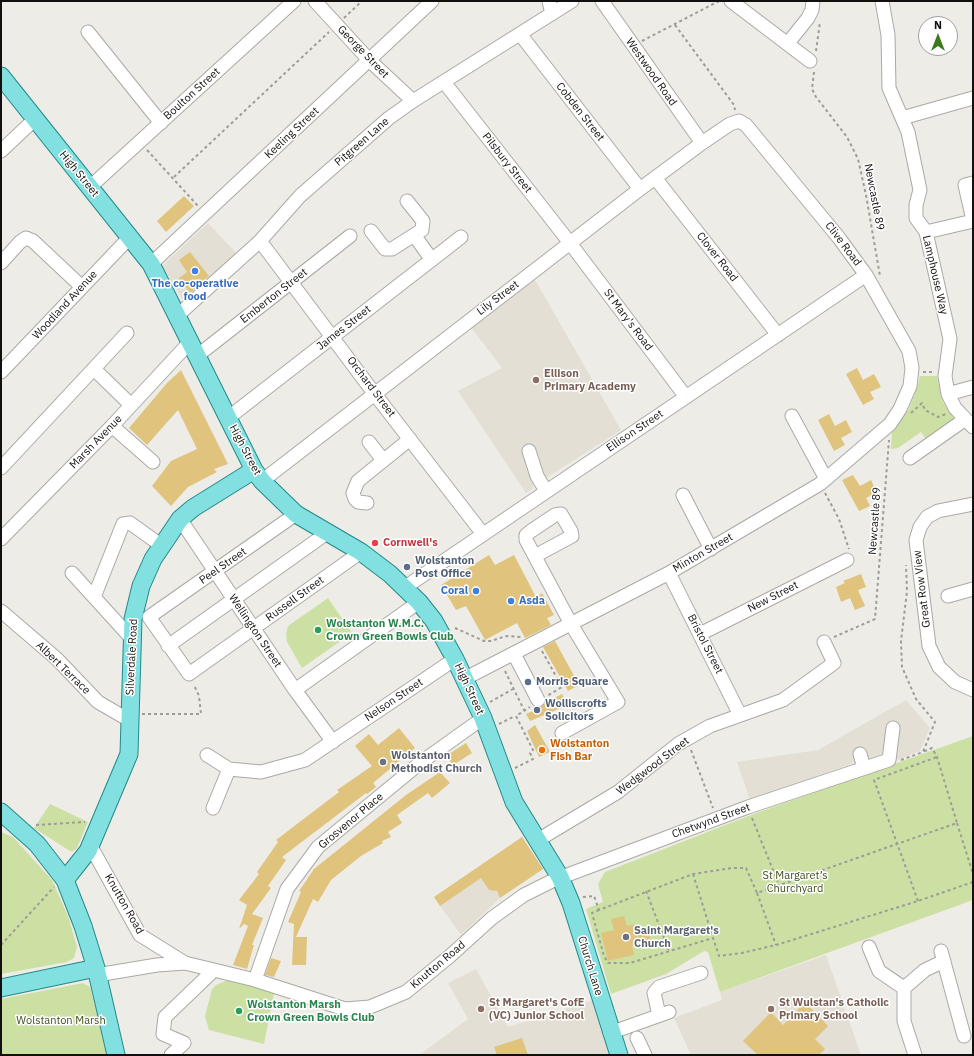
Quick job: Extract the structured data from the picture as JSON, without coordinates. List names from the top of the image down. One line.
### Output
{"streets":{"main road":["High Street","Silverdale Road","Church Lane"],"street":["George Street","Westwood Road","Boulton Street","Cobden Street","Keeling Street","Pitgreen Lane","Pilsbury Street","Clive Road","Clover Road","Lamphouse Way","Emberton Street","Lily Street","Woodland Avenue","St Mary's Road","James Street","Orchard Street","Ellison Street","Marsh Avenue","Minton Street","Peel Street","Great Row View","New Street","Russell Street","Wellington Street","Bristol Street","Albert Terrace","Nelson Street","Wedgwood Street","Grosvenor Place","Chetwynd Street","Knutton Road"],"path":["Newcastle 89"]},"crossings":[["George Street","Keeling Street"],["George Street","Pitgreen Lane"],["Westwood Road","Lily Street"],["Boulton Street","High Street"],["Cobden Street","Pitgreen Lane"],["Cobden Street","Lily Street"],["Keeling Street","High Street"],["Pitgreen Lane","Pilsbury Street"],["Pitgreen Lane","High Street"],["Pitgreen Lane","Orchard Street"],["Pilsbury Street","Lily Street"],["Pilsbury Street","St Mary's Road"],["High Street","Emberton Street"],["High Street","Lily Street"],["High Street","Woodland Avenue"],["High Street","James Street"],["High Street","Ellison Street"],["High Street","Marsh Avenue"],["High Street","Minton Street"],["High Street","Peel Street"],["High Street","Russell Street"],["High Street","Silverdale Road"],["High Street","Nelson Street"],["High Street","Wedgwood Street"],["High Street","Grosvenor Place"],["High Street","Chetwynd Street"],["High Street","Knutton Road"],["High Street","Church Lane"],["Newcastle 89","Minton Street"],["Newcastle 89","Wedgwood Street"],["Clive Road","Lily Street"],["Clive Road","Ellison Street"],["Clive Road","Minton Street"],["Clover Road","Lily Street"],["Clover Road","Ellison Street"],["Emberton Street","Orchard Street"],["Emberton Street","Marsh Avenue"],["Lily Street","St Mary's Road"],["Lily Street","Orchard Street"],["Lily Street","Silverdale Road"],["St Mary's Road","Ellison Street"],["James Street","Orchard Street"],["Orchard Street","Ellison Street"],["Minton Street","Bristol Street"],["Peel Street","Wellington Street"],["New Street","Bristol Street"],["Russell Street","Wellington Street"],["Wellington Street","Silverdale Road"],["Wellington Street","Nelson Street"],["Bristol Street","Wedgwood Street"],["Silverdale Road","Albert Terrace"],["Silverdale Road","Knutton Road"],["Grosvenor Place","Knutton Road"],["Chetwynd Street","Knutton Road"],["Chetwynd Street","Church Lane"],["Knutton Road","Church Lane"]],"parks":["St Margaret’s Churchyard","Wolstanton Marsh"],"places":["The co-operative food","Ellison Primary Academy","Cornwell's","Wolstanton Post Office","Coral","Asda","Wolstanton W.M.C. Crown Green Bowls Club","Morris Square","Wolliscrofts Solicitors","Wolstanton Fish Bar","Wolstanton Methodist Church","Saint Margaret's Church","St Margaret's CofE (VC) Junior School","St Wulstan's Catholic Primary School","Wolstanton Marsh Crown Green Bowls Club"],"north":"top"}
